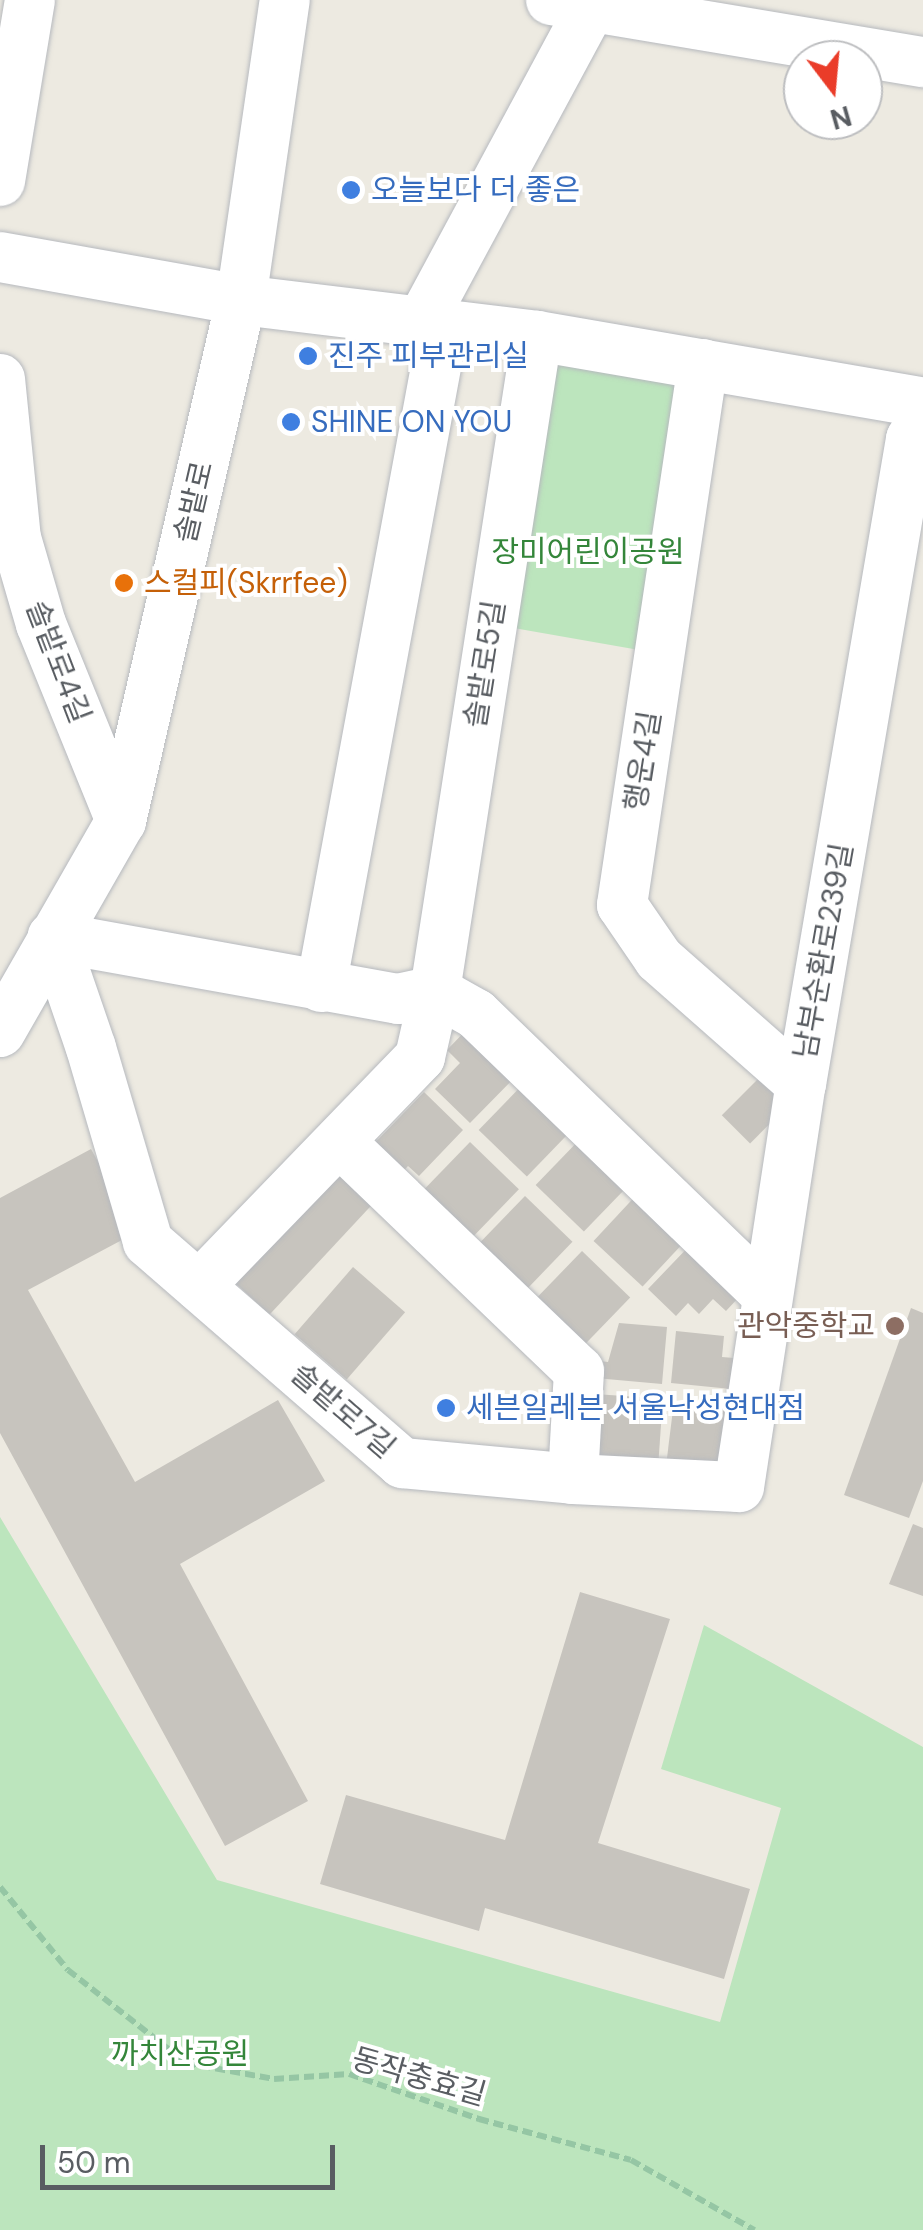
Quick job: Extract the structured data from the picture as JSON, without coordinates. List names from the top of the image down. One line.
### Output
{"streets":{"street":["솔밭로","솔밭로4길","솔밭로5길","행운4길","남부순환로239길","솔밭로7길"],"path":["동작충효길"]},"crossings":[["솔밭로","솔밭로4길"],["솔밭로","솔밭로7길"],["행운4길","남부순환로239길"],["남부순환로239길","솔밭로7길"]],"parks":["장미어린이공원","까치산공원"],"places":["오늘보다 더 좋은","진주 피부관리실","SHINE ON YOU","스컬피(Skrrfee)","관악중학교","세븐일레븐 서울낙성현대점"],"scale_bar":"50 m","north":"bottom"}
